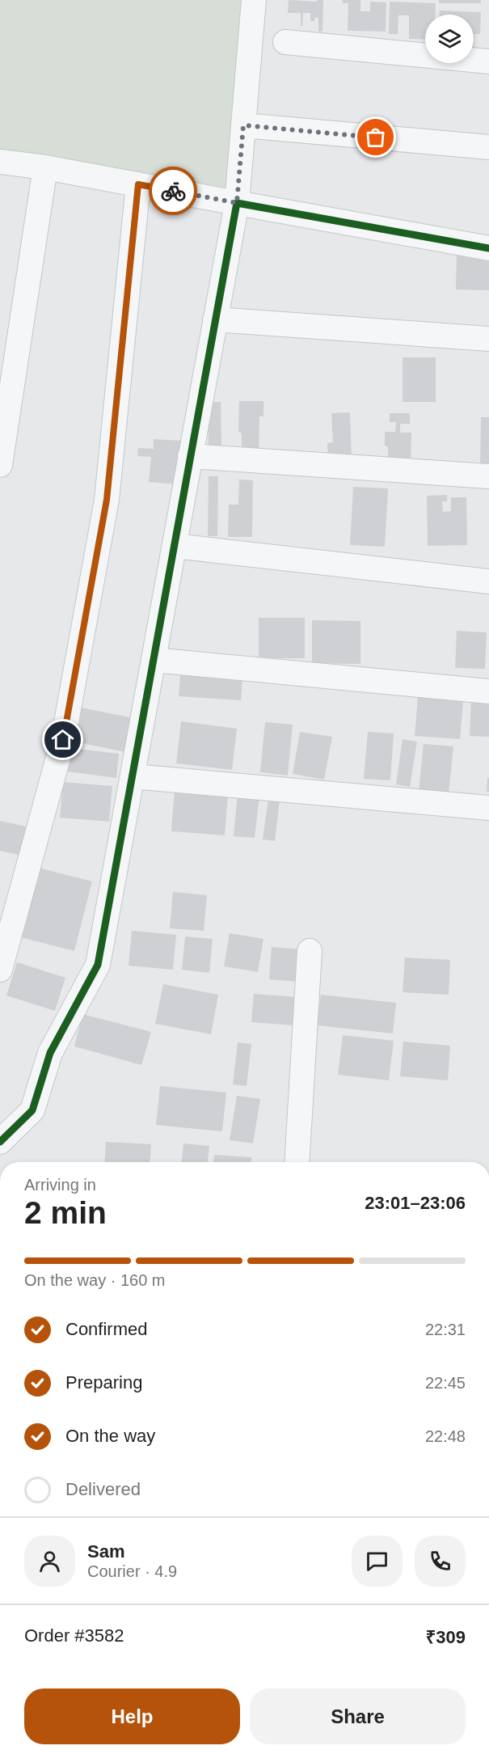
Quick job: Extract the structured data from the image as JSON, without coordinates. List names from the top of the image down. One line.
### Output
{"page":{"heading":["2 min","Arriving in","23:01–23:06"],"panel":["Sam","Courier · 4.9","Order #3582","₹309"],"bar":"On the way · 160 m","list":[["Confirmed","22:31"],["Preparing","22:45"],["On the way","22:48"],"Delivered"],"buttons":["Help","Share"]}}
